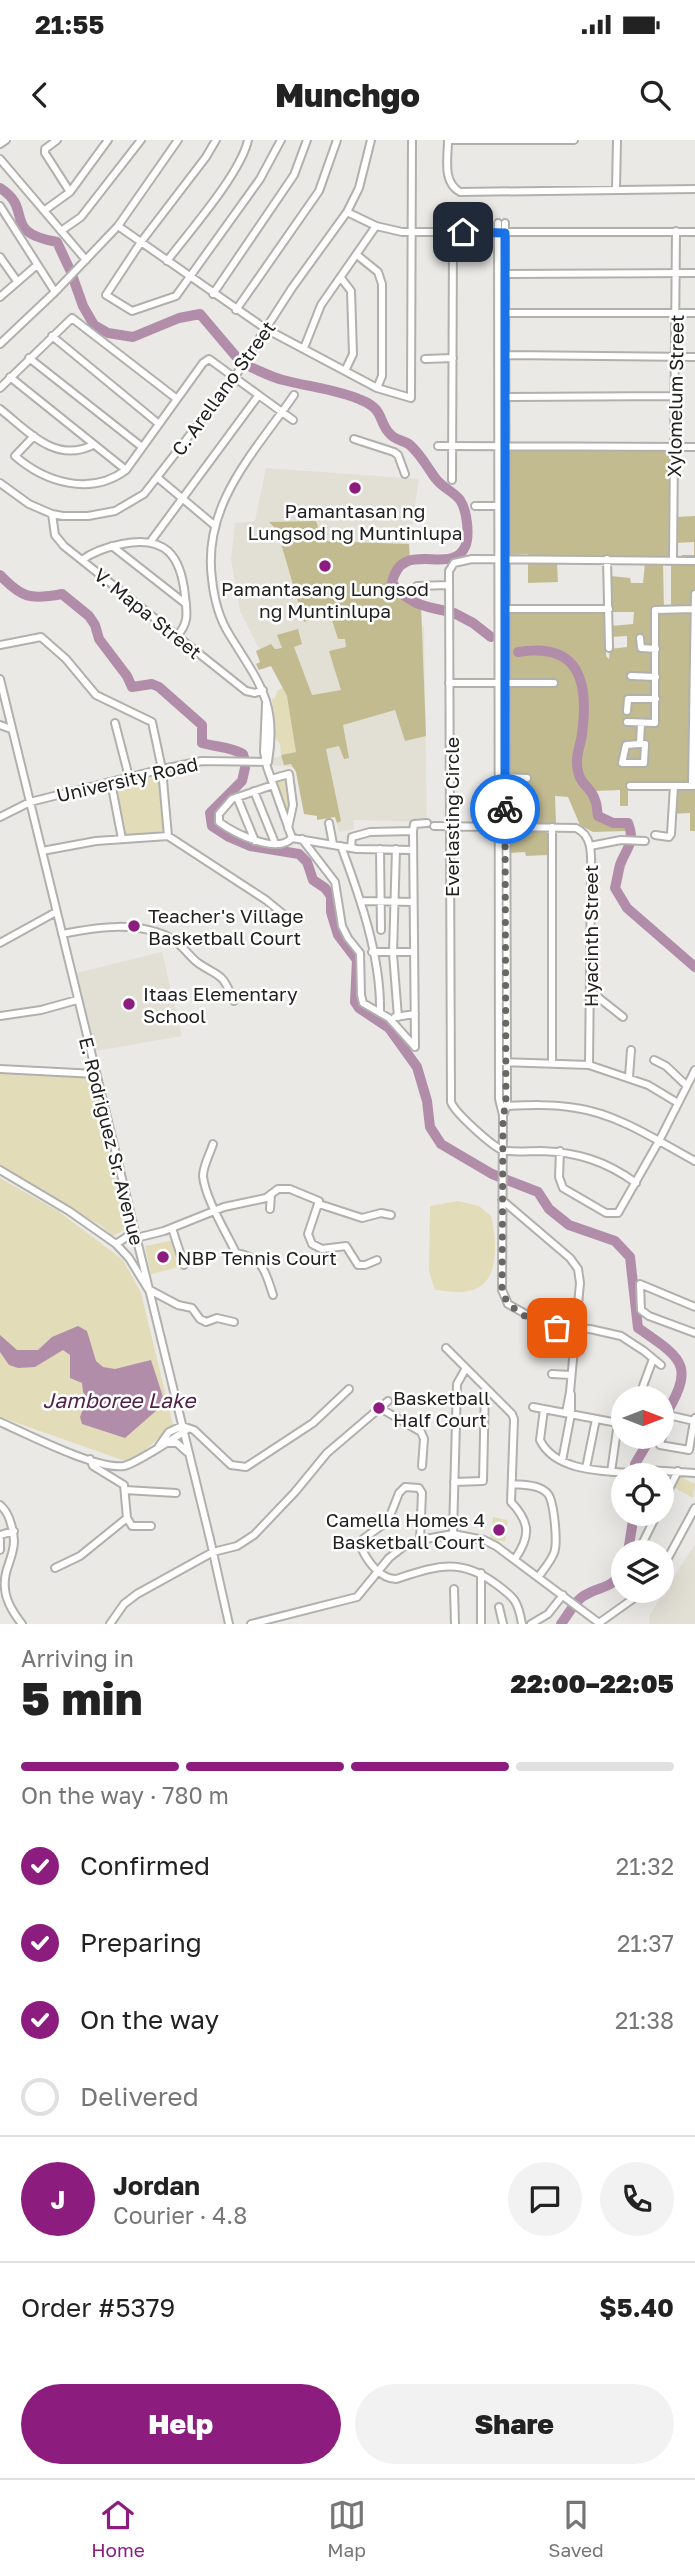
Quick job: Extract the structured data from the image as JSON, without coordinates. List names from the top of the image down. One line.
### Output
{"streets":{"street":["C. Arellano Street","Xylomelum Street","V. Mapa Street","University Road","Everlasting Circle","Hyacinth Street","E. Rodriguez Sr. Avenue"]},"crossings":[["C. Arellano Street","V. Mapa Street"],["University Road","E. Rodriguez Sr. Avenue"],["Everlasting Circle","Hyacinth Street"]],"water":["Jamboree Lake"],"places":["Pamantasan ng Lungsod ng Muntinlupa","Pamantasang Lungsod ng Muntinlupa","Teacher's Village Basketball Court","Itaas Elementary School","NBP Tennis Court","Basketball Half Court","Camella Homes 4 Basketball Court"],"north":"right","page":{"status":"21:55","header":"Munchgo","heading":["5 min","Arriving in","22:00–22:05"],"panel":["Jordan","Courier · 4.8","Order #5379","$5.40"],"bar":"On the way · 780 m","list":[["Confirmed","21:32"],["Preparing","21:37"],["On the way","21:38"],"Delivered"],"round":"J","buttons":["Help","Share"],"tabs":["Home","Map","Saved"]}}
